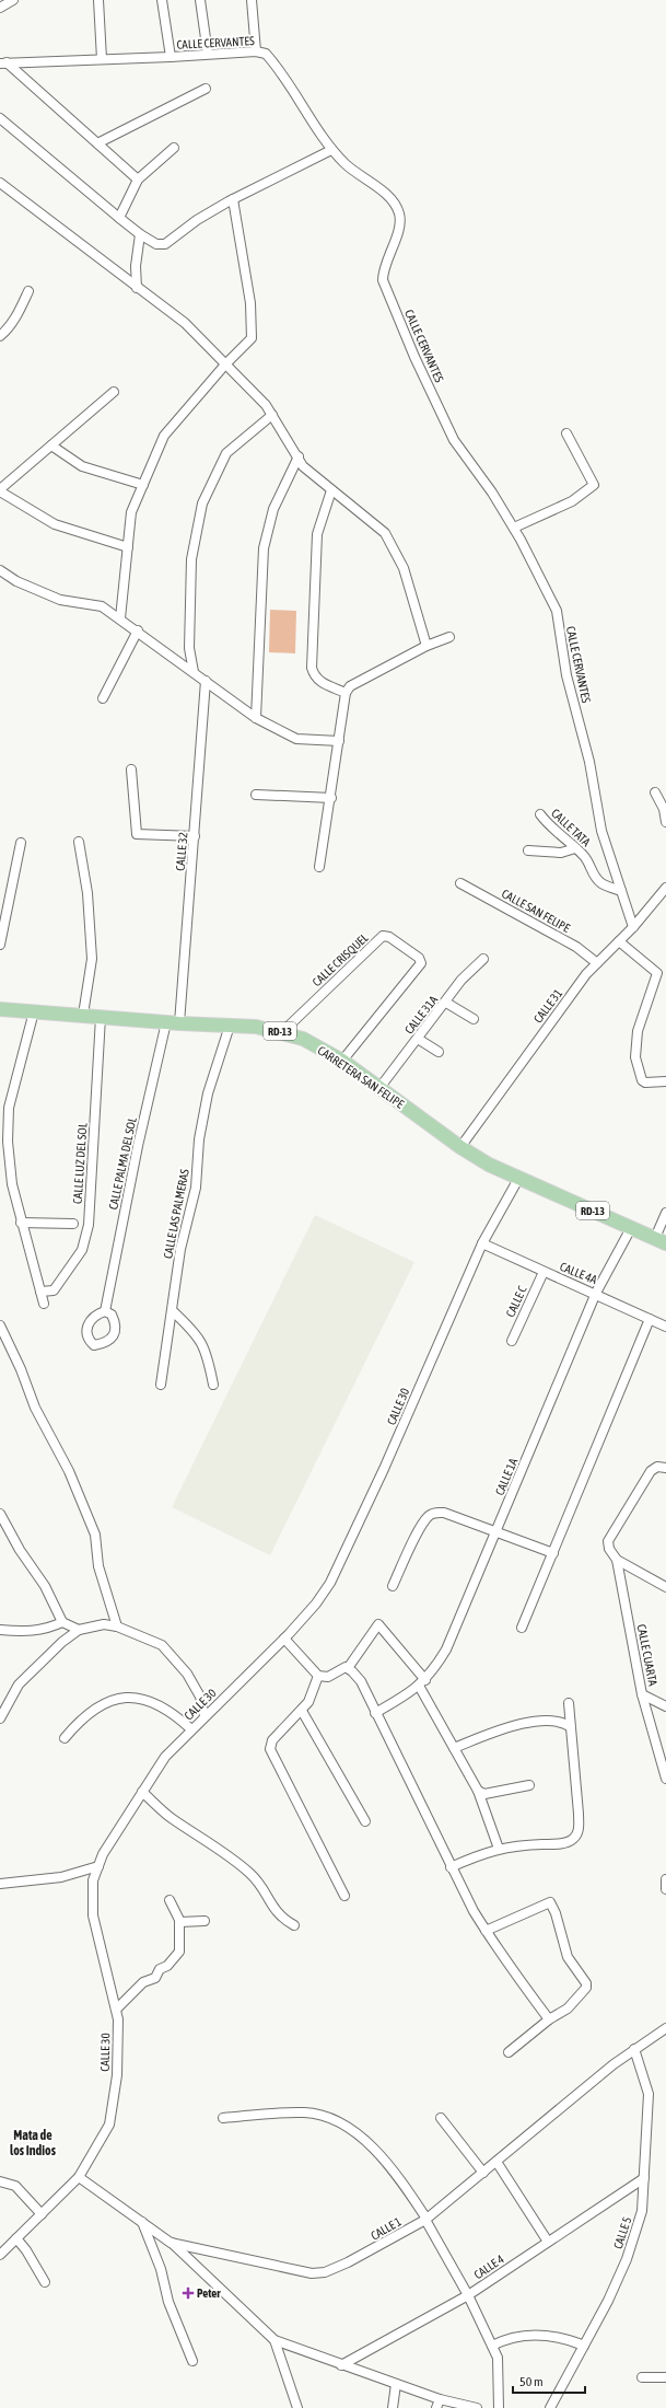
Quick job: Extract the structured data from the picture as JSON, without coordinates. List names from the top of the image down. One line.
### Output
{"streets":{"main road":["RD-13","CARRETERA SAN FELIPE"],"street":["CALLE CERVANTES","CALLE TATA","CALLE 32","CALLE SAN FELIPE","CALLE CRISQUEL","CALLE 31","CALLE 31A","CALLE LUZ DEL SOL","CALLE PALMA DEL SOL","CALLE LAS PALMERAS","CALLE 4A","CALLE C","CALLE 30","CALLE 1A","CALLE CUARTA","CALLE 1","CALLE 5","CALLE 4"]},"crossings":[["CALLE CERVANTES","CALLE TATA"],["CALLE CERVANTES","CALLE 31"],["CALLE 32","CARRETERA SAN FELIPE"],["CALLE 32","CALLE PALMA DEL SOL"],["CALLE SAN FELIPE","CALLE 31"],["CALLE CRISQUEL","CARRETERA SAN FELIPE"],["CALLE 31","CARRETERA SAN FELIPE"],["CALLE 31A","CARRETERA SAN FELIPE"],["CARRETERA SAN FELIPE","CALLE LUZ DEL SOL"],["CARRETERA SAN FELIPE","CALLE PALMA DEL SOL"],["CARRETERA SAN FELIPE","CALLE LAS PALMERAS"],["CARRETERA SAN FELIPE","CALLE 30"],["CARRETERA SAN FELIPE","CALLE 1A"],["CALLE 4A","CALLE C"],["CALLE 4A","CALLE 30"],["CALLE 4A","CALLE 1A"],["CALLE 30","CALLE 1"],["CALLE 1","CALLE 5"],["CALLE 5","CALLE 4"]],"districts":["Mata de los Indios"],"places":{"health":["Peter"]},"scale_bar":"50 m"}
